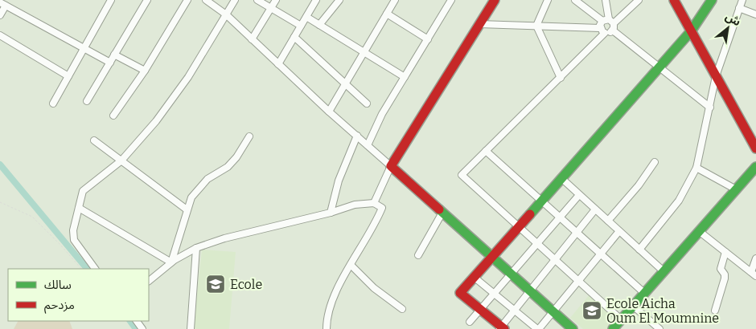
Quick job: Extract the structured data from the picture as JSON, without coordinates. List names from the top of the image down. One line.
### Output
{"places":{"school or university":["Ecole","Ecole Aicha Oum El Moumnine"]},"legend":["سالك","مزدحم"],"north":"top right"}
